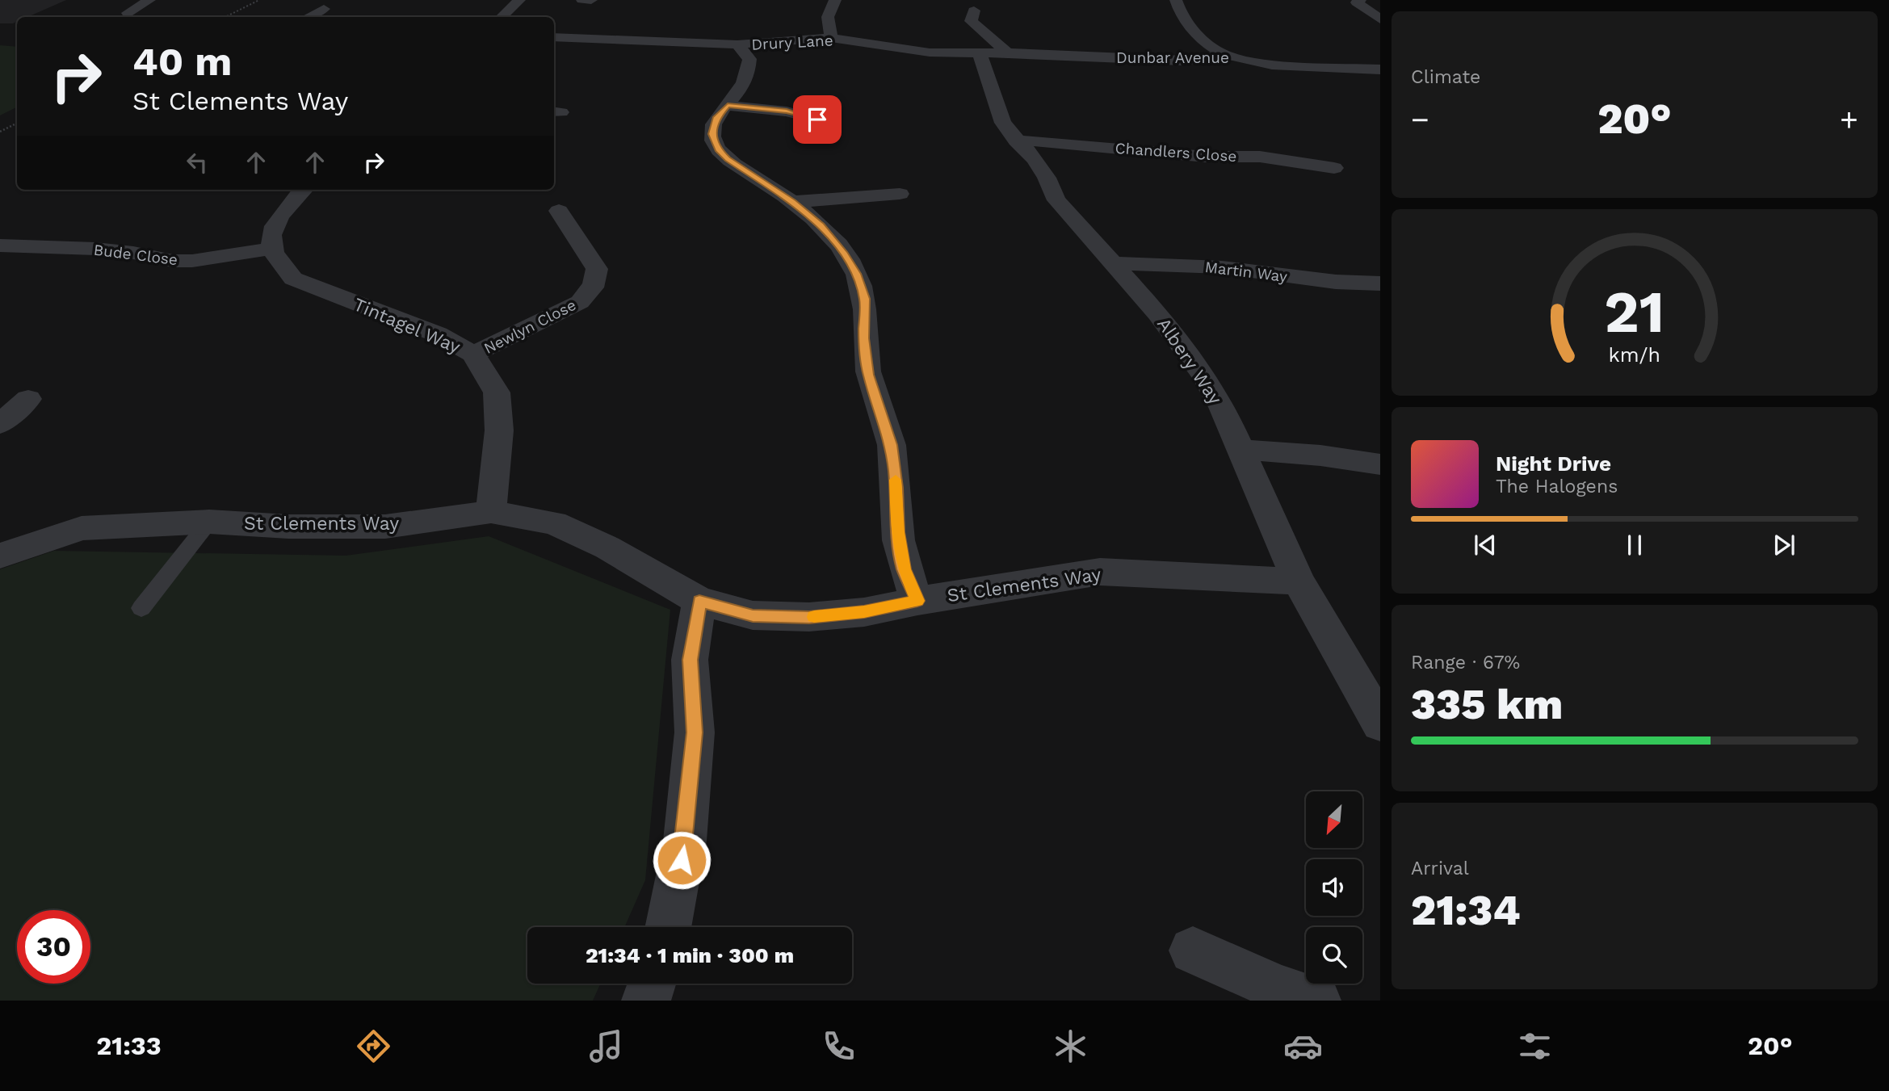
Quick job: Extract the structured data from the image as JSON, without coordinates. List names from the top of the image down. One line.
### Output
{"streets":{"street":["Drury Lane","Dunbar Avenue","Chandlers Close","Bude Close","Martin Way","Tintagel Way","Newlyn Close","Albery Way","St Clements Way"]},"crossings":[["Drury Lane","Dunbar Avenue"],["Drury Lane","Albery Way"],["Chandlers Close","Albery Way"],["Bude Close","Tintagel Way"],["Martin Way","Albery Way"],["Tintagel Way","Newlyn Close"],["Tintagel Way","St Clements Way"],["Albery Way","St Clements Way"]],"north":"bottom left","page":{"tile":["Climate",["Range · 67%","335 km"],["Arrival","21:34"]],"turn":["40 m","St Clements Way"],"heat":["−","20°","+"],"song":["Night Drive","The Halogens"],"limit":"30","trip":"21:34 · 1 min · 300 m","tabs":["21:33","20°"],"gauge":["21","km/h"]}}
